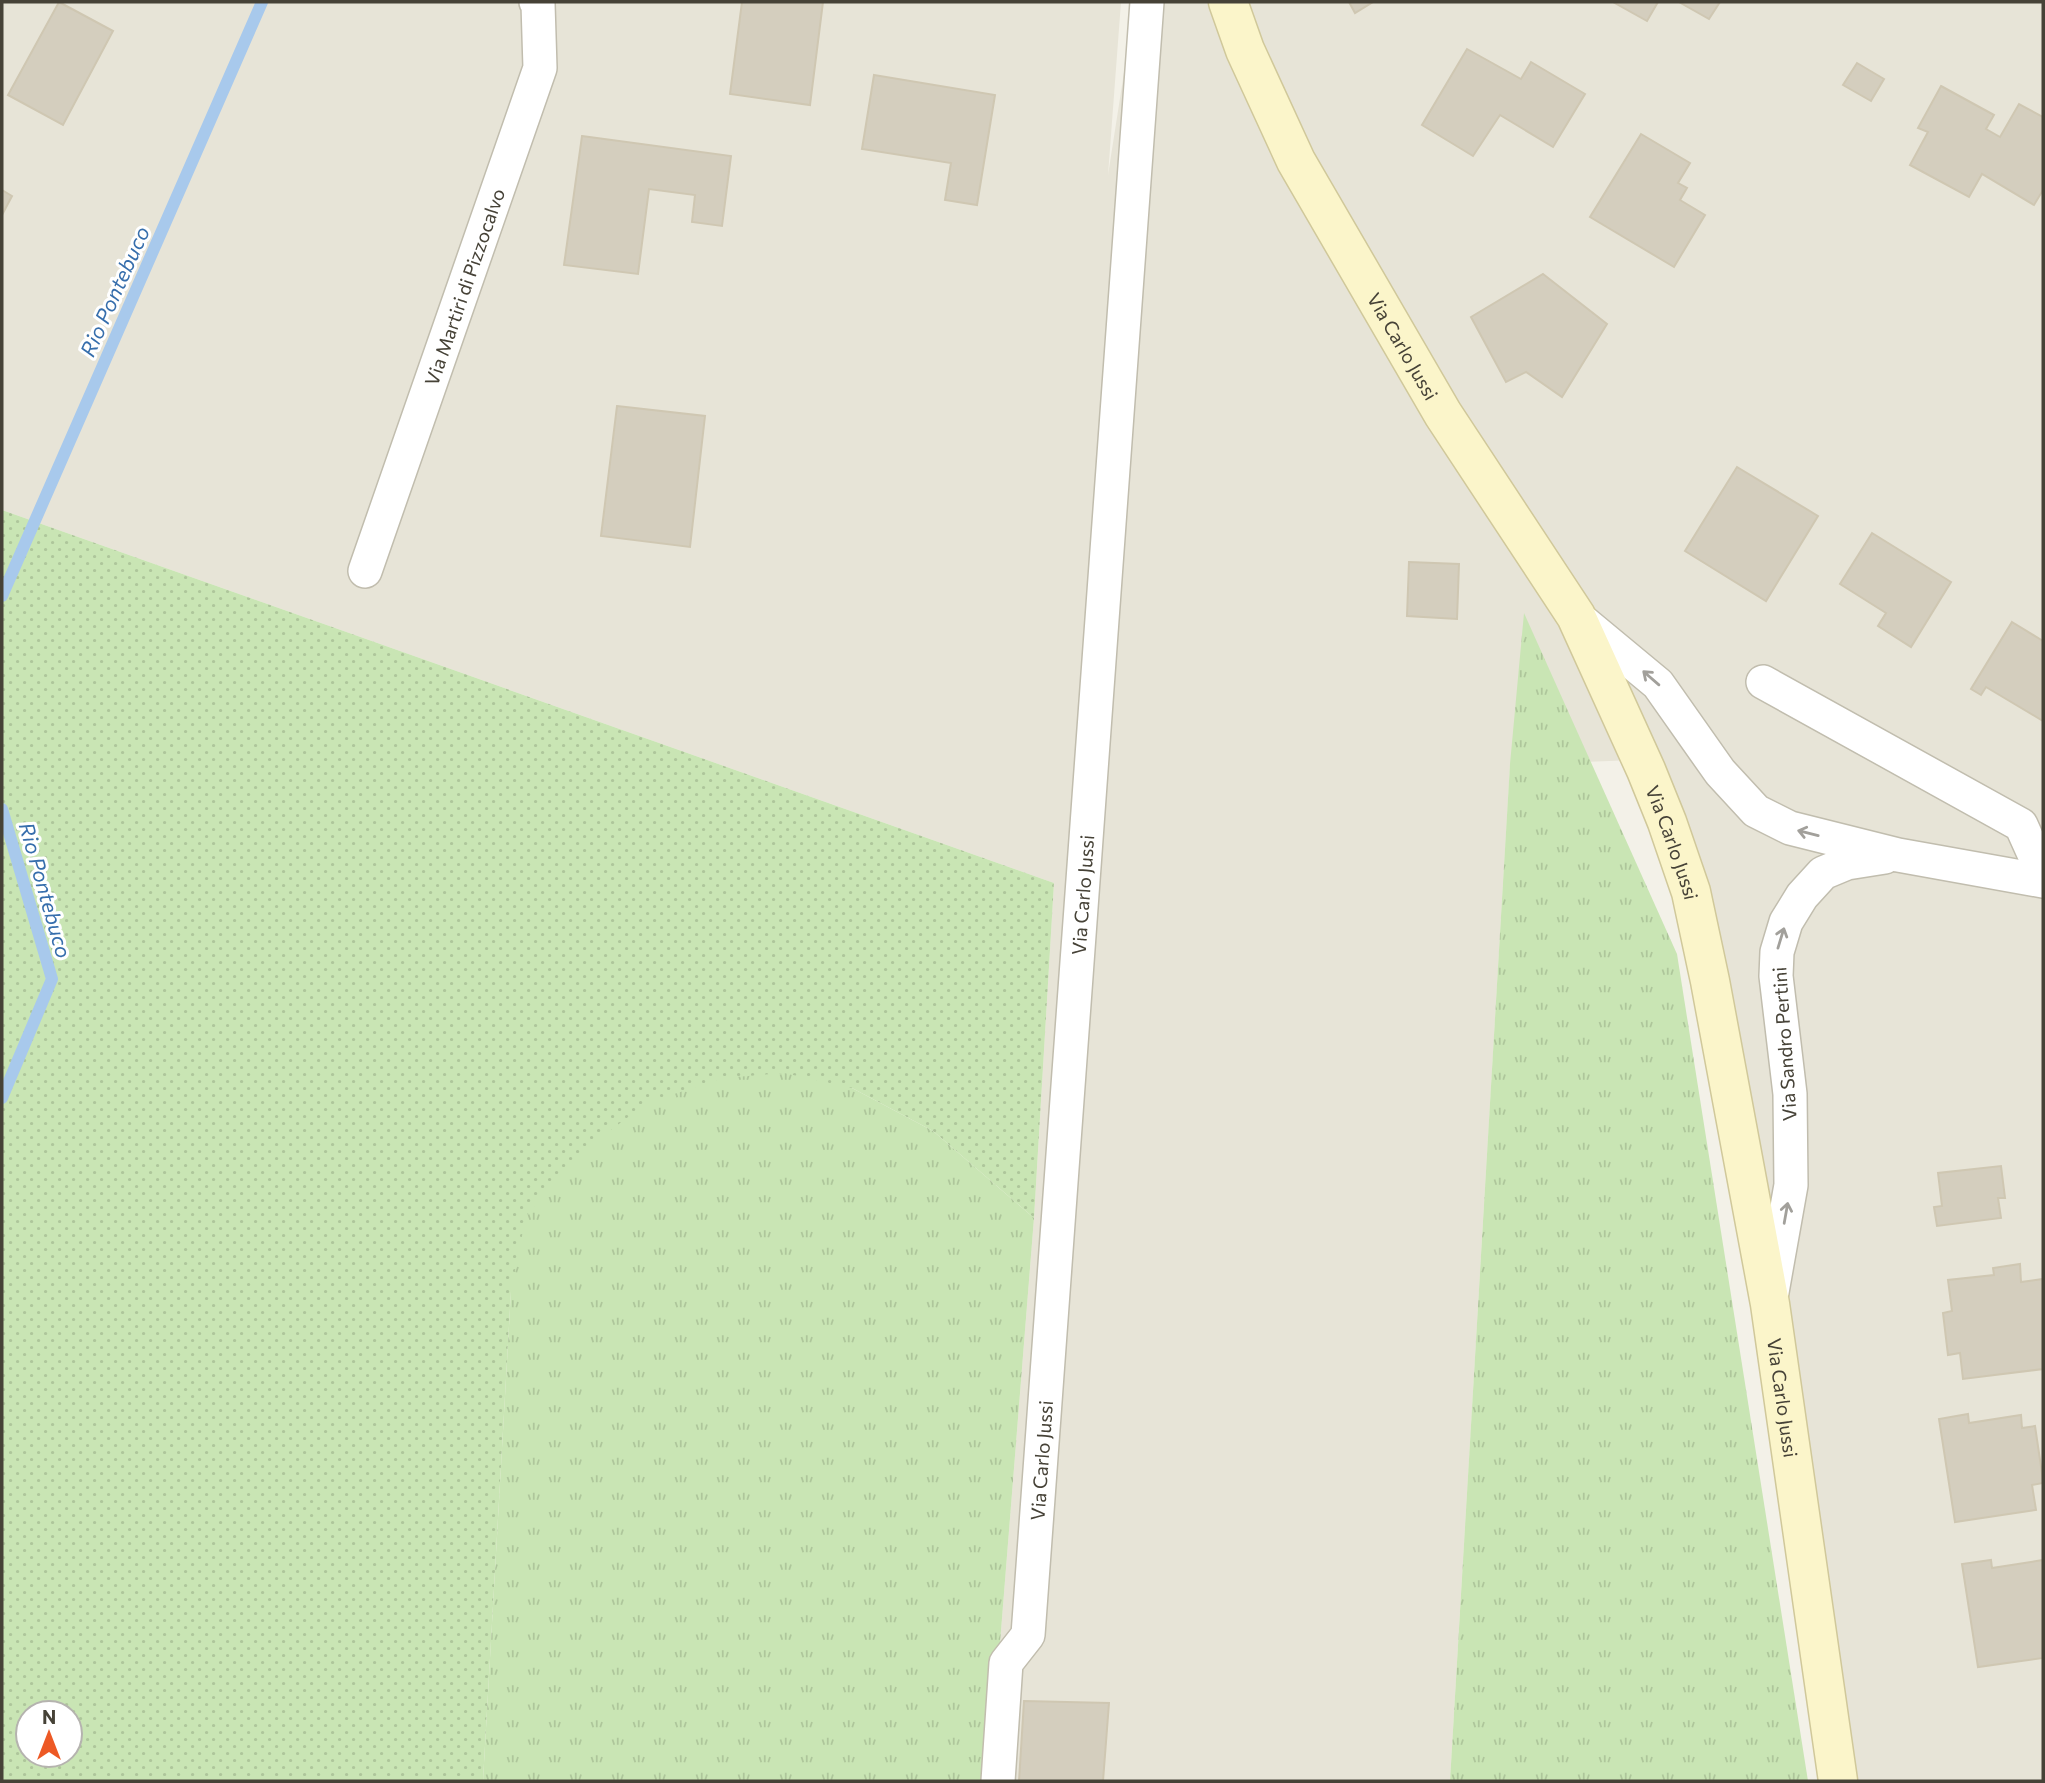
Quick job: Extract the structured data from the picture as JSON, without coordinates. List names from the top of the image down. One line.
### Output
{"streets":{"street":["Via Martiri di Pizzocalvo","Via Carlo Jussi","Via Sandro Pertini"]},"crossings":[["Via Carlo Jussi","Via Sandro Pertini"]],"water":["Rio Pontebuco"],"north":"top"}
